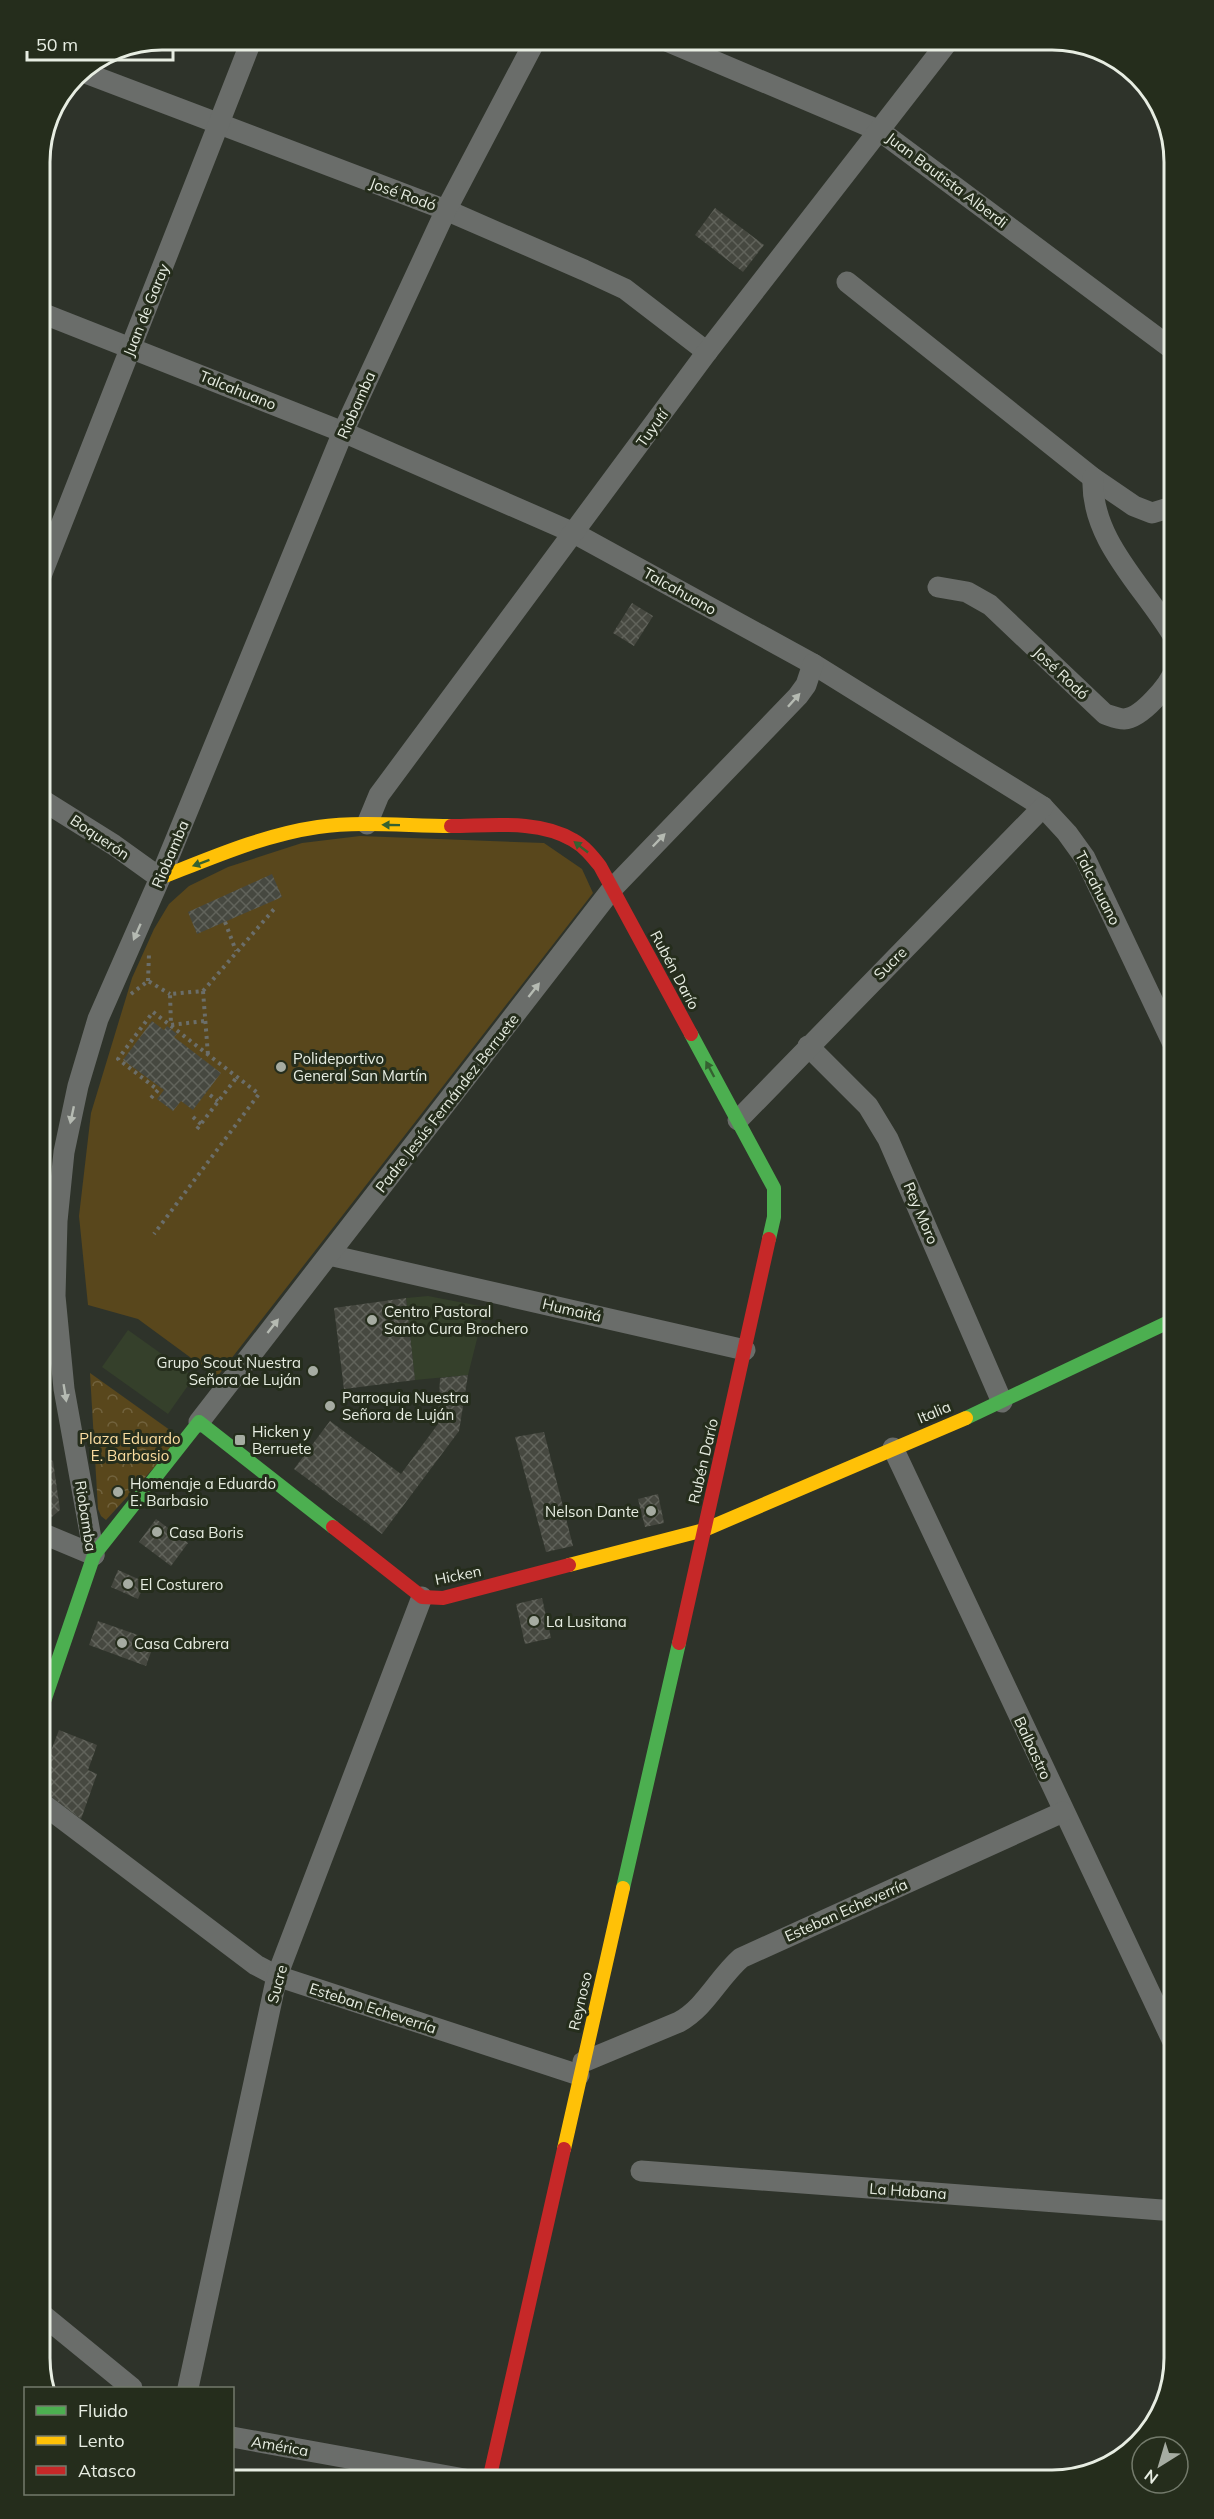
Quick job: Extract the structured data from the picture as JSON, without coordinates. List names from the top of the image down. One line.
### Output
{"streets":{"street":["Juan Bautista Alberdi","José Rodó","Juan de Garay","Talcahuano","Riobamba","Tuyutí","Boquerón","Sucre","Rubén Darío","Padre Jesús Fernández Berruete","Rey Moro","Humaitá","Italia","Hicken","Balbastro","Esteban Echeverría","Reynoso","La Habana","América"]},"crossings":[["Juan Bautista Alberdi","Tuyutí"],["José Rodó","Juan de Garay"],["José Rodó","Riobamba"],["José Rodó","Tuyutí"],["Juan de Garay","Talcahuano"],["Talcahuano","Riobamba"],["Talcahuano","Tuyutí"],["Talcahuano","Sucre"],["Talcahuano","Padre Jesús Fernández Berruete"],["Riobamba","Boquerón"],["Riobamba","Rubén Darío"],["Riobamba","Padre Jesús Fernández Berruete"],["Tuyutí","Rubén Darío"],["Boquerón","Rubén Darío"],["Sucre","Rubén Darío"],["Sucre","Rey Moro"],["Sucre","Hicken"],["Sucre","Esteban Echeverría"],["Rubén Darío","Padre Jesús Fernández Berruete"],["Rubén Darío","Humaitá"],["Rubén Darío","Italia"],["Rubén Darío","Hicken"],["Rubén Darío","Reynoso"],["Padre Jesús Fernández Berruete","Humaitá"],["Padre Jesús Fernández Berruete","Hicken"],["Rey Moro","Italia"],["Italia","Hicken"],["Italia","Balbastro"],["Italia","Reynoso"],["Hicken","Reynoso"],["Balbastro","Esteban Echeverría"],["Esteban Echeverría","Reynoso"]],"one_way":["Riobamba","Rubén Darío","Padre Jesús Fernández Berruete"],"parks":["Plaza Eduardo E. Barbasio"],"places":{"other":["Polideportivo General San Martín","Centro Pastoral Santo Cura Brochero","Grupo Scout Nuestra Señora de Luján","Parroquia Nuestra Señora de Luján","Homenaje a Eduardo E. Barbasio","Nelson Dante","Casa Boris","El Costurero","La Lusitana","Casa Cabrera"],"transit":["Hicken y Berruete"]},"legend":["Fluido","Lento","Atasco"],"scale_bar":"50 m","north":"bottom left"}
